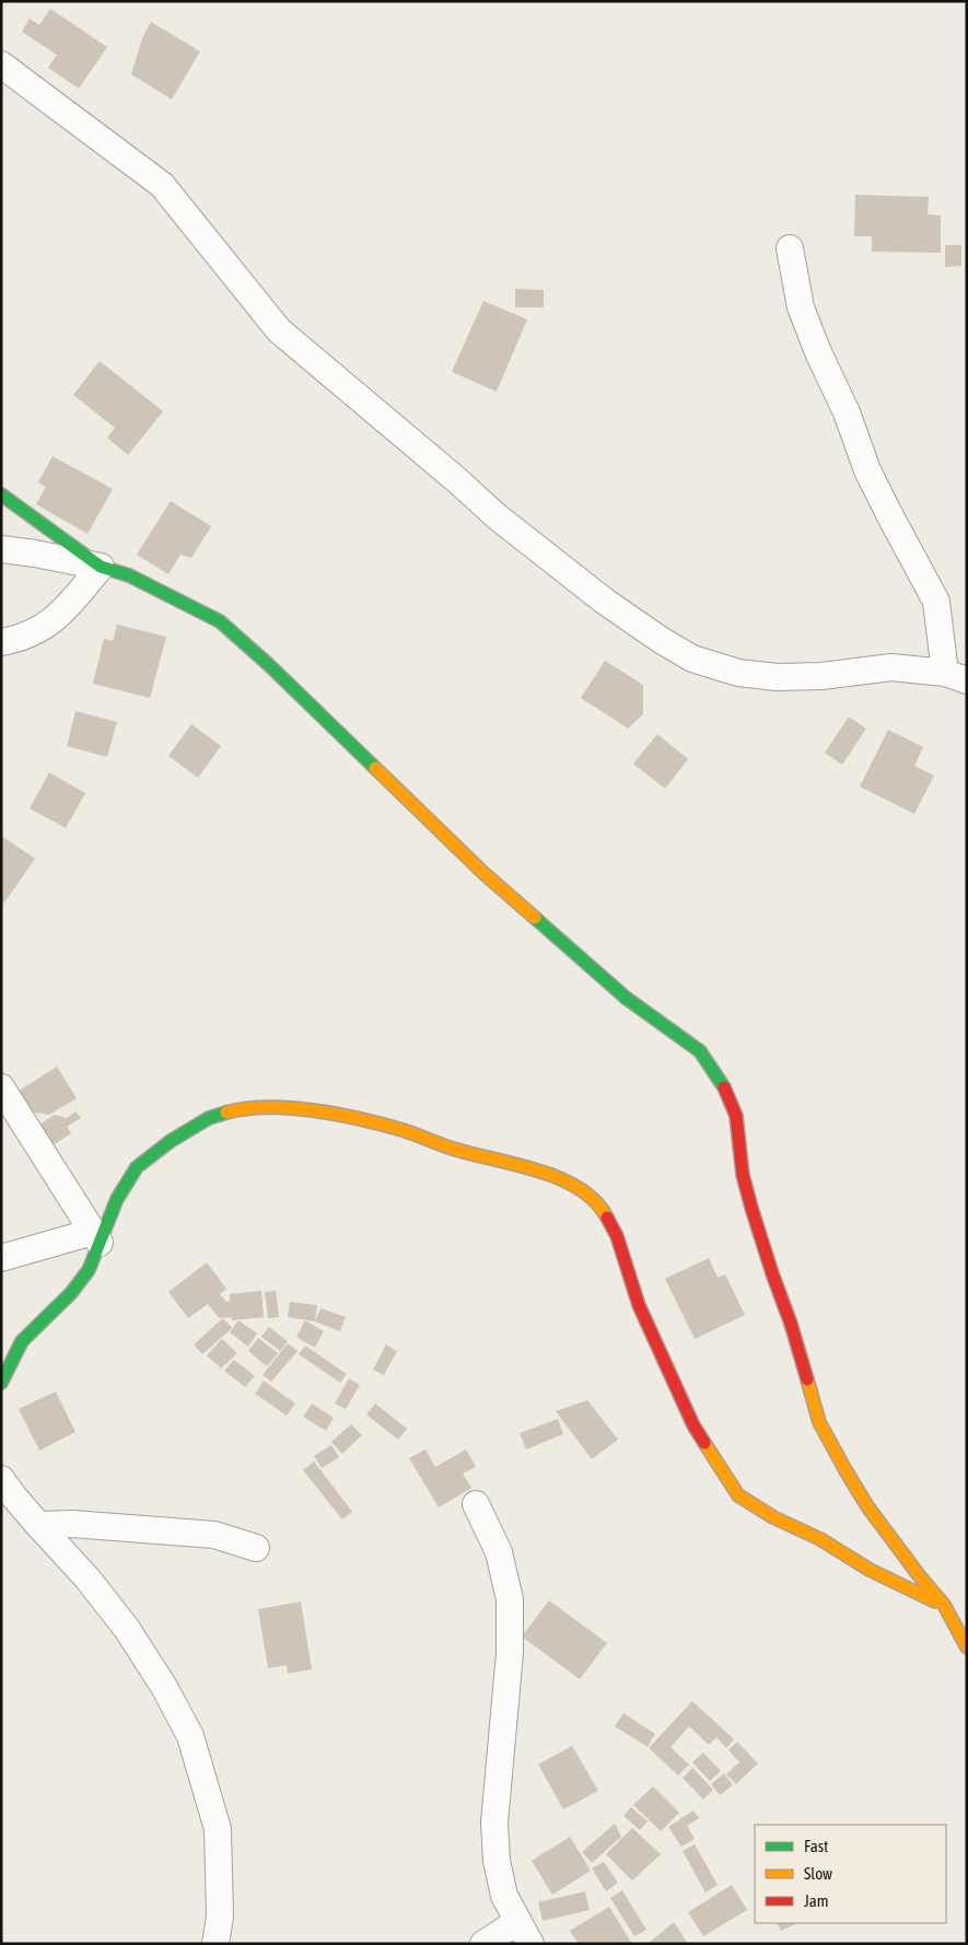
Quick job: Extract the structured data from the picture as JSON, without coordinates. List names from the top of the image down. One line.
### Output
{"legend":["Fast","Slow","Jam"]}
